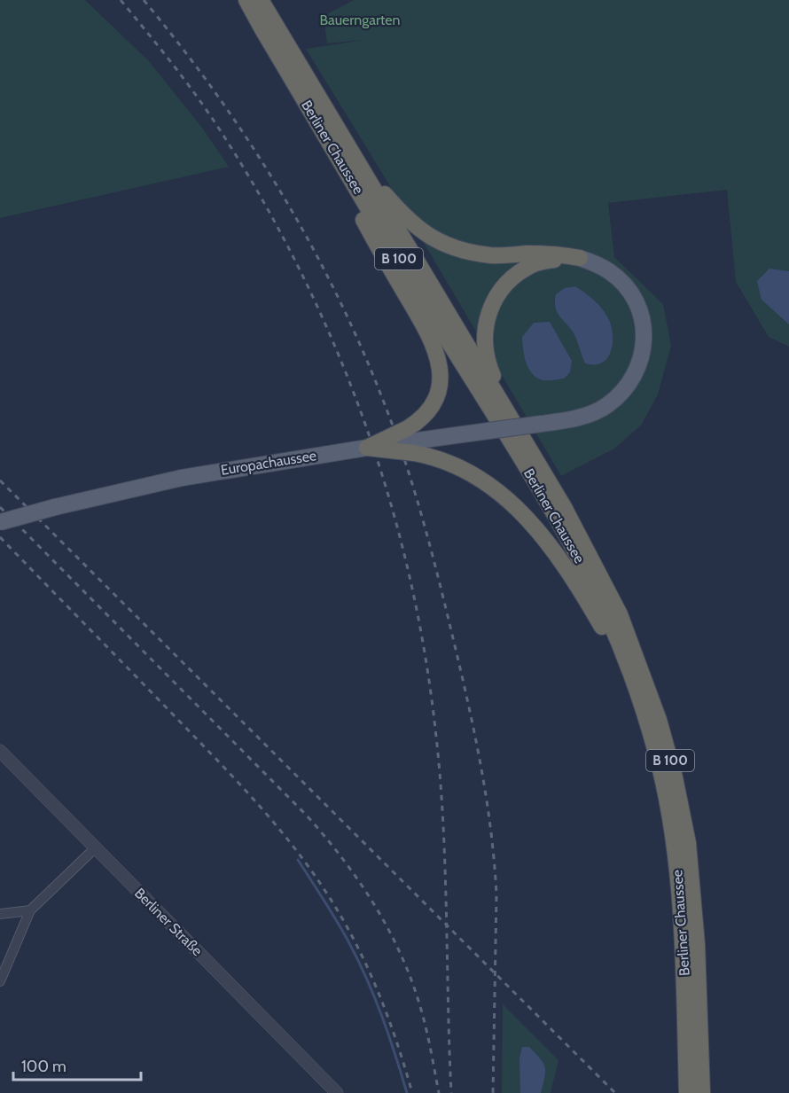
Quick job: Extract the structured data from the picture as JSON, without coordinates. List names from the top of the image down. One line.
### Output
{"streets":{"highway":["Berliner Chaussee","B 100"],"main road":["Europachaussee"],"street":["Berliner Straße"]},"parks":["Bauerngarten"],"scale_bar":"100 m"}
